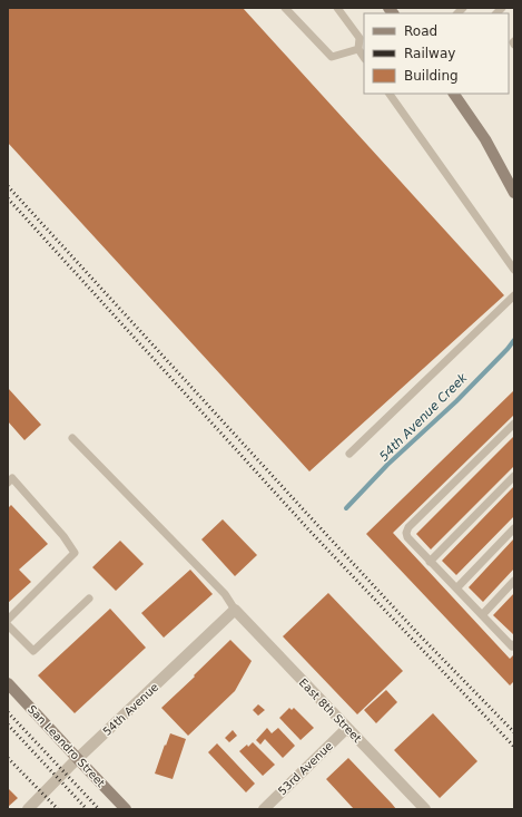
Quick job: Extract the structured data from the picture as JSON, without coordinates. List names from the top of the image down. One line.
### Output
{"streets":{"main road":["San Leandro Street"],"street":["54th Avenue","East 8th Street","53rd Avenue"]},"crossings":[["54th Avenue","East 8th Street"],["54th Avenue","San Leandro Street"],["East 8th Street","53rd Avenue"]],"water":["54th Avenue Creek"],"legend":["Road","Railway","Building"]}
